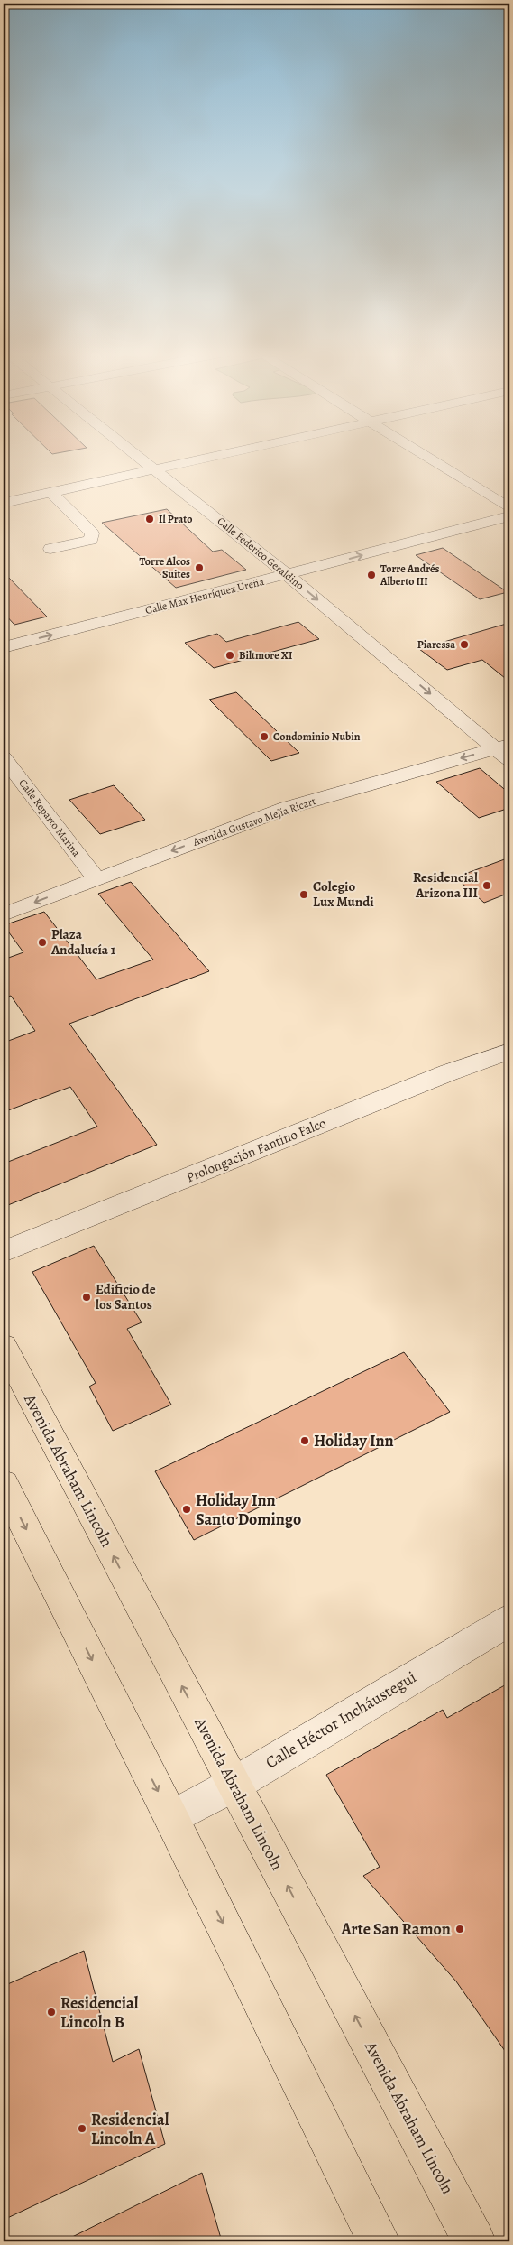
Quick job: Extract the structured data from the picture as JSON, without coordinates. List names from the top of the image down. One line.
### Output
{"streets":{"main road":["Avenida Abraham Lincoln"],"street":["Calle Federico Geraldino","Calle Max Henríquez Ureña","Calle Reparto Marina","Avenida Gustavo Mejía Ricart","Prolongación Fantino Falco","Calle Héctor Incháustegui"]},"crossings":[["Calle Federico Geraldino","Calle Max Henríquez Ureña"],["Calle Federico Geraldino","Avenida Gustavo Mejía Ricart"],["Calle Reparto Marina","Avenida Gustavo Mejía Ricart"],["Avenida Abraham Lincoln","Calle Héctor Incháustegui"]],"one_way":["Avenida Gustavo Mejía Ricart"],"places":["Il Prato","Torre Alcos Suites","Torre Andrés Alberto III","Piaressa","Biltmore XI","Condominio Nubin","Residencial Arizona III","Colegio Lux Mundi","Plaza Andalucía 1","Edificio de los Santos","Holiday Inn","Holiday Inn Santo Domingo","Arte San Ramon","Residencial Lincoln B","Residencial Lincoln A"]}
